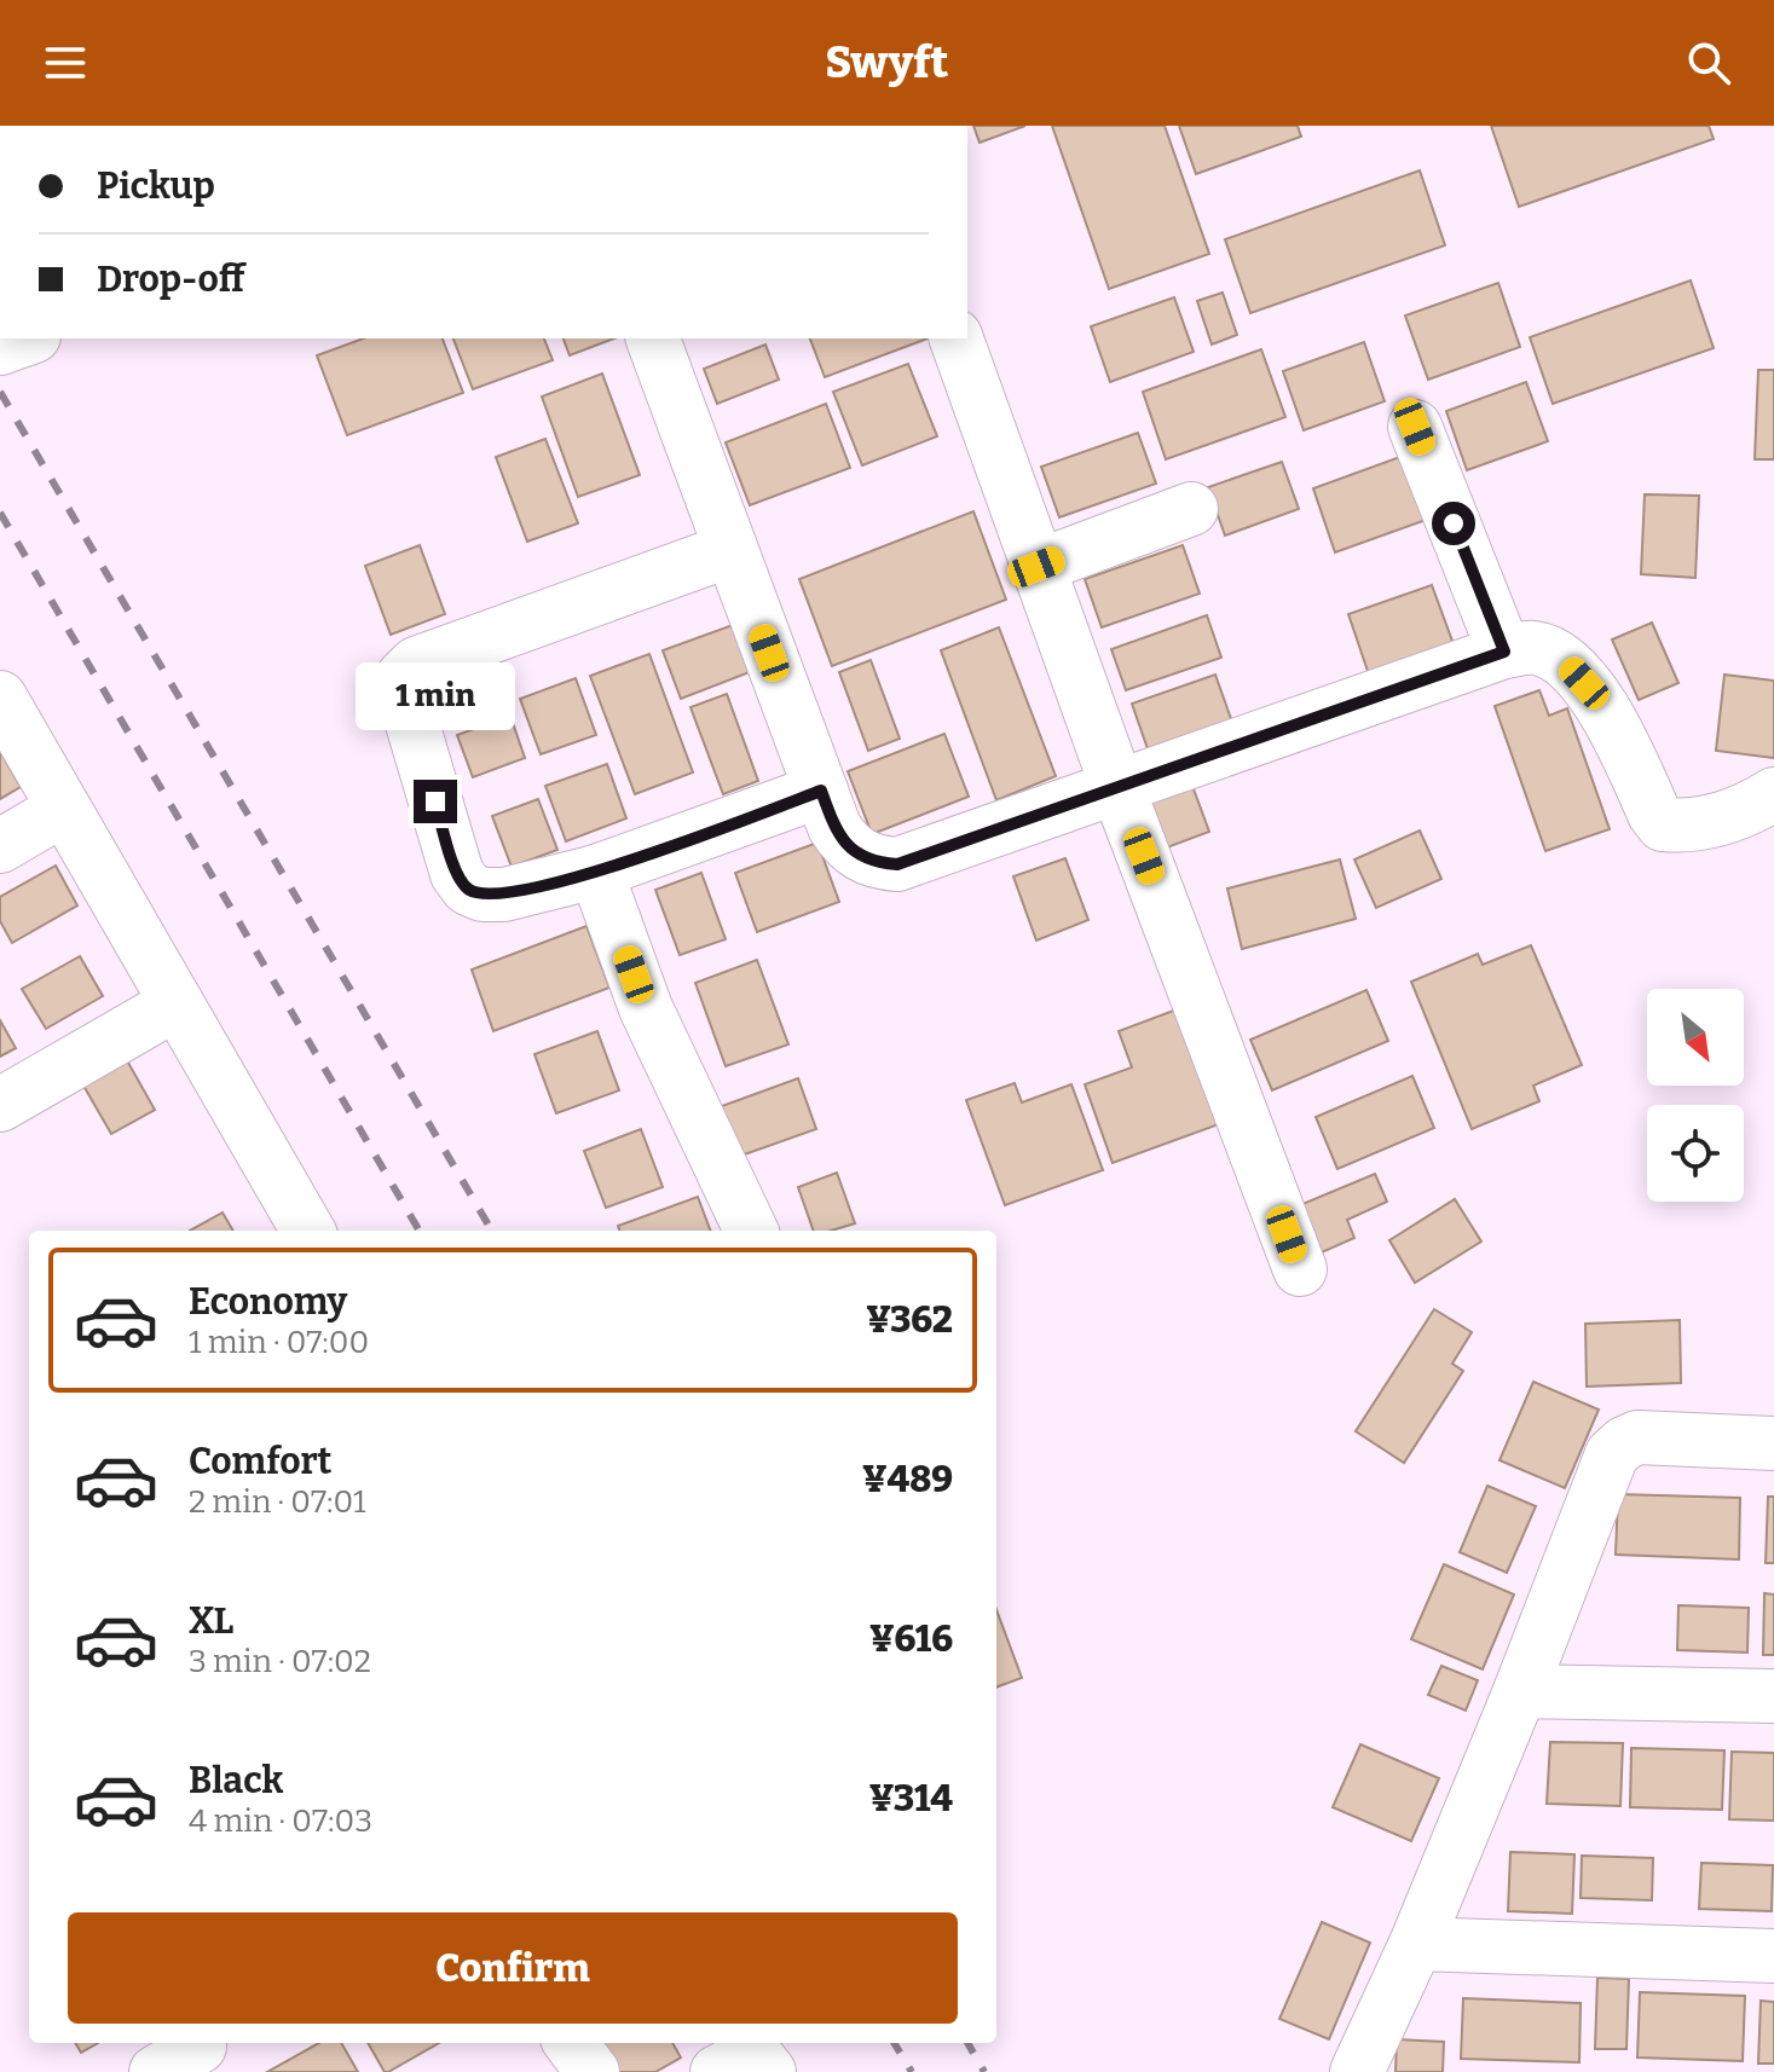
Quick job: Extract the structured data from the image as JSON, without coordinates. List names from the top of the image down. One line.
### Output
{"north":"bottom right","page":{"header":"Swyft","banner":["Pickup","Drop-off"],"bubble":"1 min","list":[{"name":"Economy","note":"1 min · 07:00","value":"¥362"},{"name":"Comfort","note":"2 min · 07:01","value":"¥489"},{"name":"XL","note":"3 min · 07:02","value":"¥616"},{"name":"Black","note":"4 min · 07:03","value":"¥314"}],"buttons":"Confirm"}}
